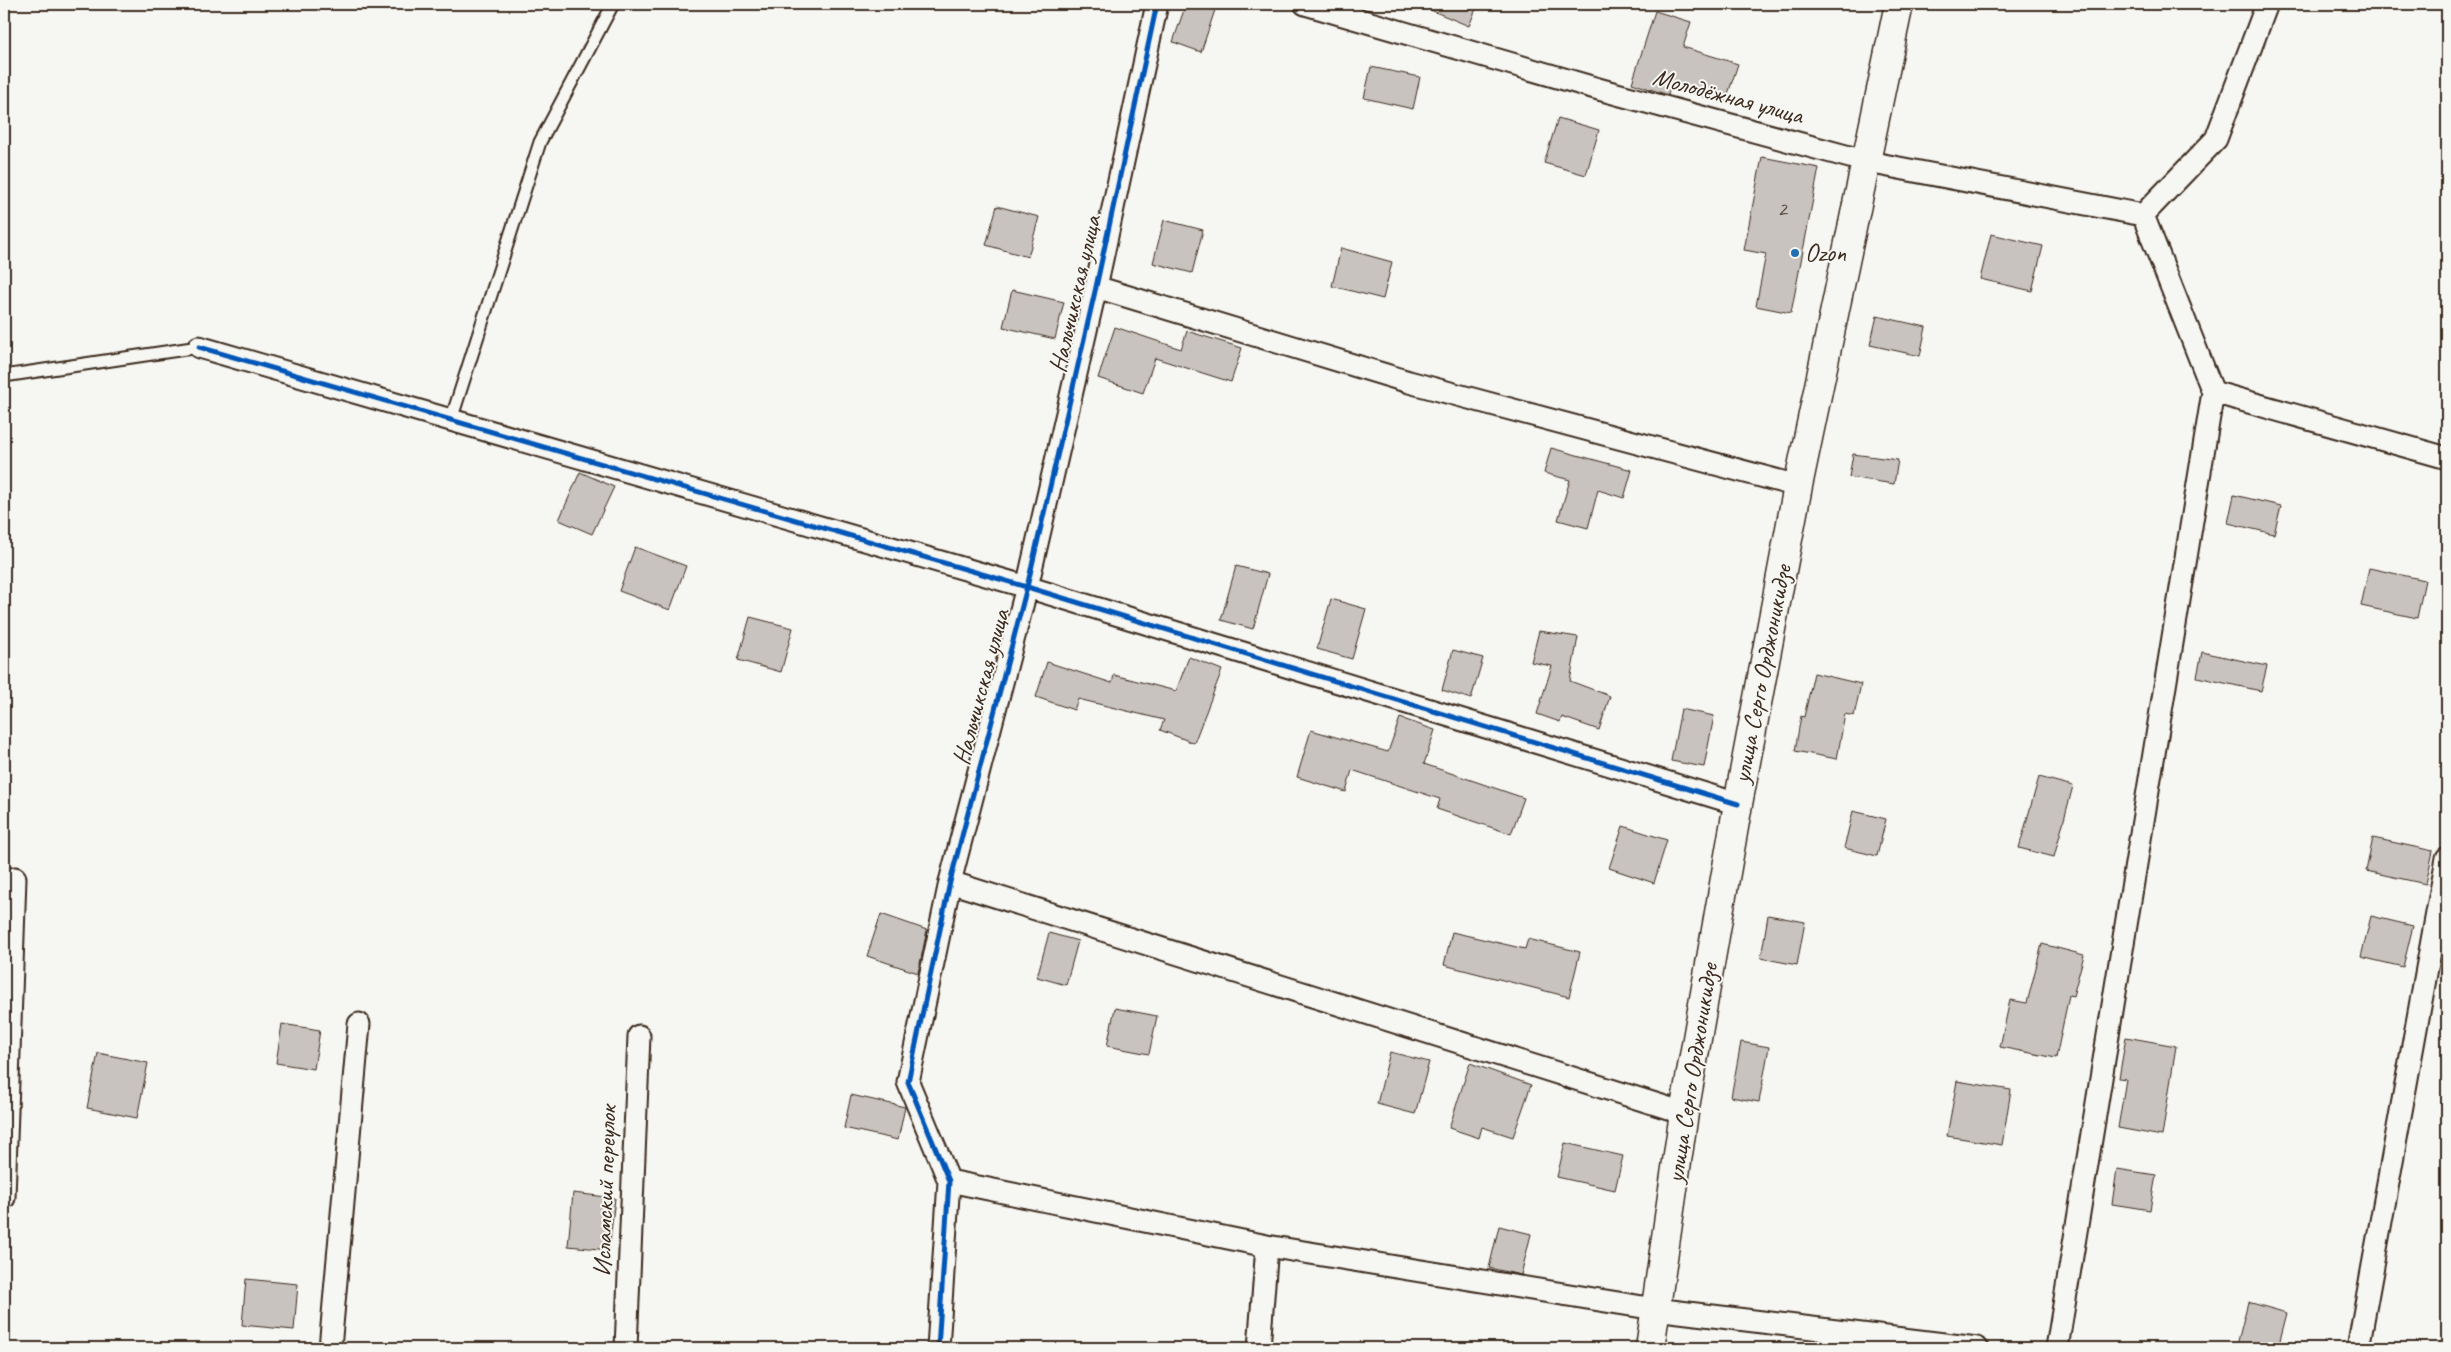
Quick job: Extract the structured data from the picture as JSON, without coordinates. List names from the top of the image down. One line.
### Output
{"streets":{"street":["Молодёжная улица","Нальчикская улица","улица Серго Орджоникидзе","Исламский переулок"]},"crossings":[["Молодёжная улица","улица Серго Орджоникидзе"]],"places":["Ozon"],"house_numbers":["2"]}
